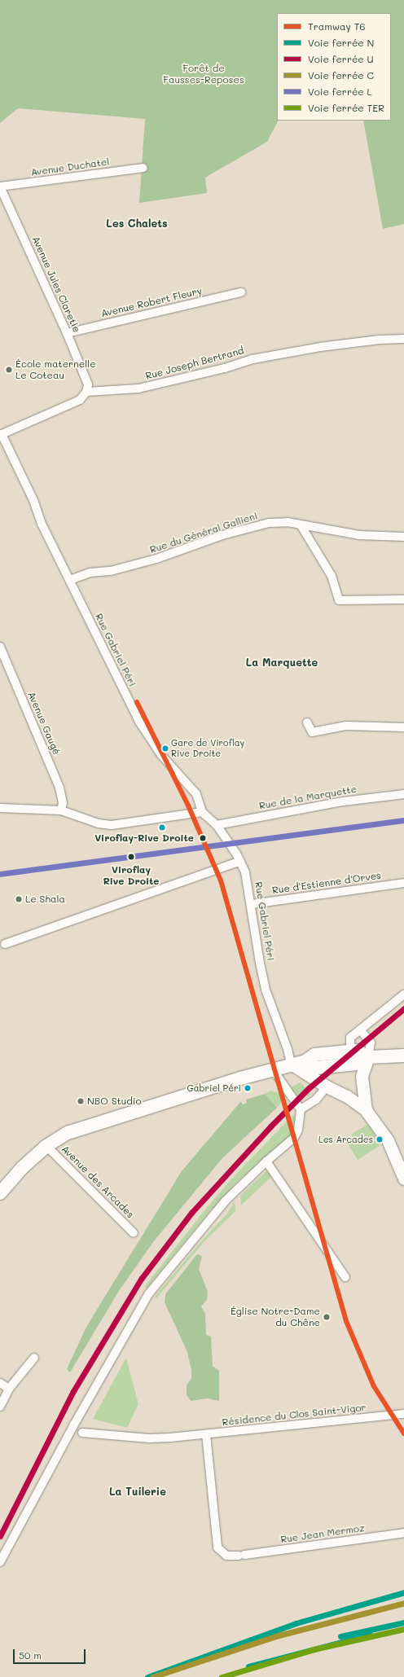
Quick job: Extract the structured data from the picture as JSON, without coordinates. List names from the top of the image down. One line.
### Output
{"streets":{"street":["Avenue Duchatel","Avenue Jules Claretie","Avenue Robert Fleury","Rue Joseph Bertrand","Rue du Général Gallieni","Rue Gabriel Péri","Avenue Gaugé","Rue de la Marquette","Rue d'Estienne d'Orves","Avenue des Arcades","Résidence du Clos Saint-Vigor","Rue Jean Mermoz"]},"crossings":[["Avenue Duchatel","Avenue Jules Claretie"],["Avenue Jules Claretie","Avenue Robert Fleury"],["Avenue Jules Claretie","Rue Joseph Bertrand"],["Rue du Général Gallieni","Rue Gabriel Péri"],["Rue Gabriel Péri","Rue de la Marquette"],["Rue Gabriel Péri","Rue d'Estienne d'Orves"],["Résidence du Clos Saint-Vigor","Rue Jean Mermoz"]],"districts":["Les Chalets","La Marquette","La Tuilerie"],"parks":["Forêt de Fausses-Reposes"],"places":["École maternelle Le Coteau","Gare de Viroflay Rive Droite","Viroflay-Rive Droite","Viroflay Rive Droite","Le Shala","Gabriel Péri","NBO Studio","Les Arcades","Église Notre-Dame du Chêne"],"lines":["tram line T6","rail line L","rail line U","rail line N","rail line C","rail line TER"],"legend":["Tramway T6","Voie ferrée N","Voie ferrée U","Voie ferrée C","Voie ferrée L","Voie ferrée TER"],"scale_bar":"50 m"}
